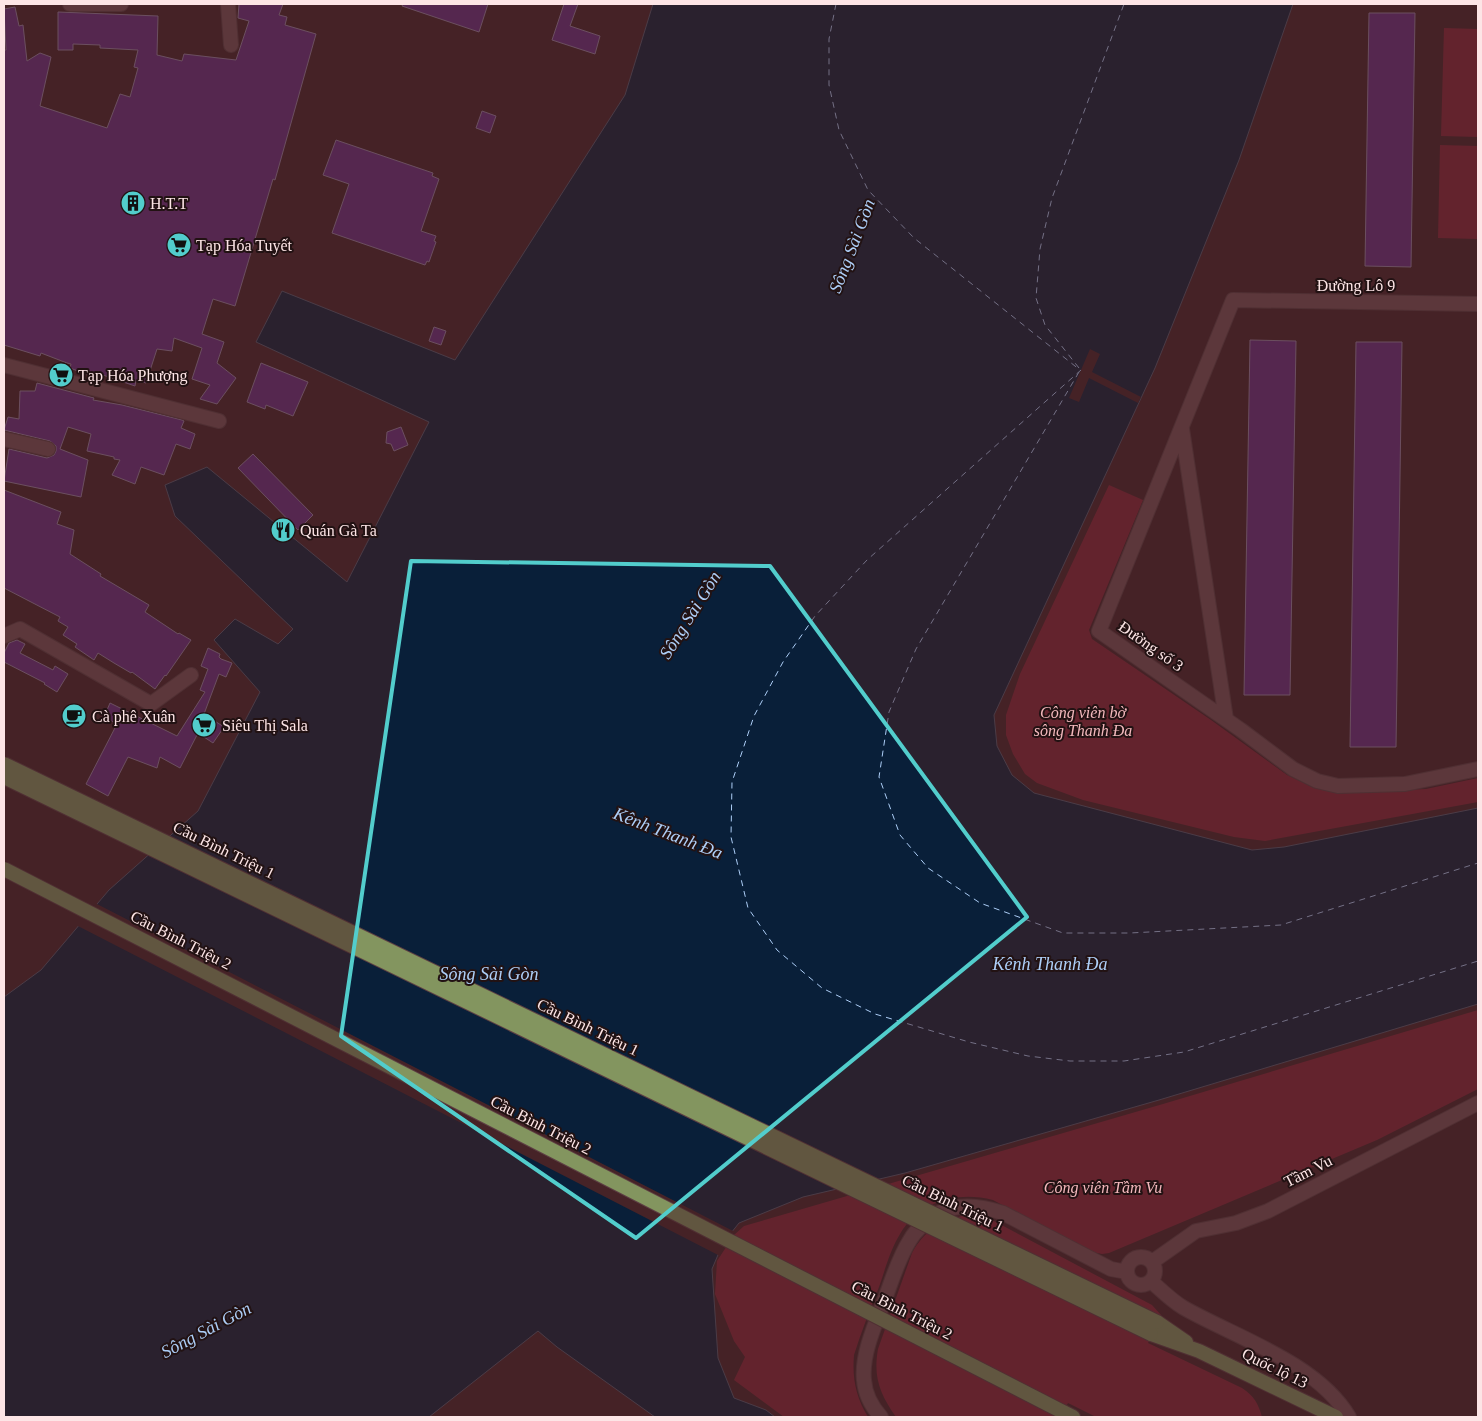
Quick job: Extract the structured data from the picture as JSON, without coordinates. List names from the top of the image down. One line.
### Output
{"streets":{"main road":["Cầu Bình Triệu 1","Cầu Bình Triệu 2","Quốc lộ 13"],"street":["Đường Lô 9","Đường số 3","Tầm Vu"]},"crossings":[["Đường Lô 9","Đường số 3"],["Cầu Bình Triệu 1","Quốc lộ 13"]],"water":["Sông Sài Gòn","Kênh Thanh Đa"],"parks":["Công viên bờ sông Thanh Đa","Công viên Tầm Vu"],"places":{"building":["H.T.T"],"supermarket":["Tạp Hóa Tuyết","Tạp Hóa Phượng","Siêu Thị Sala"],"restaurant":["Quán Gà Ta"],"cafe":["Cà phê Xuân"]}}
